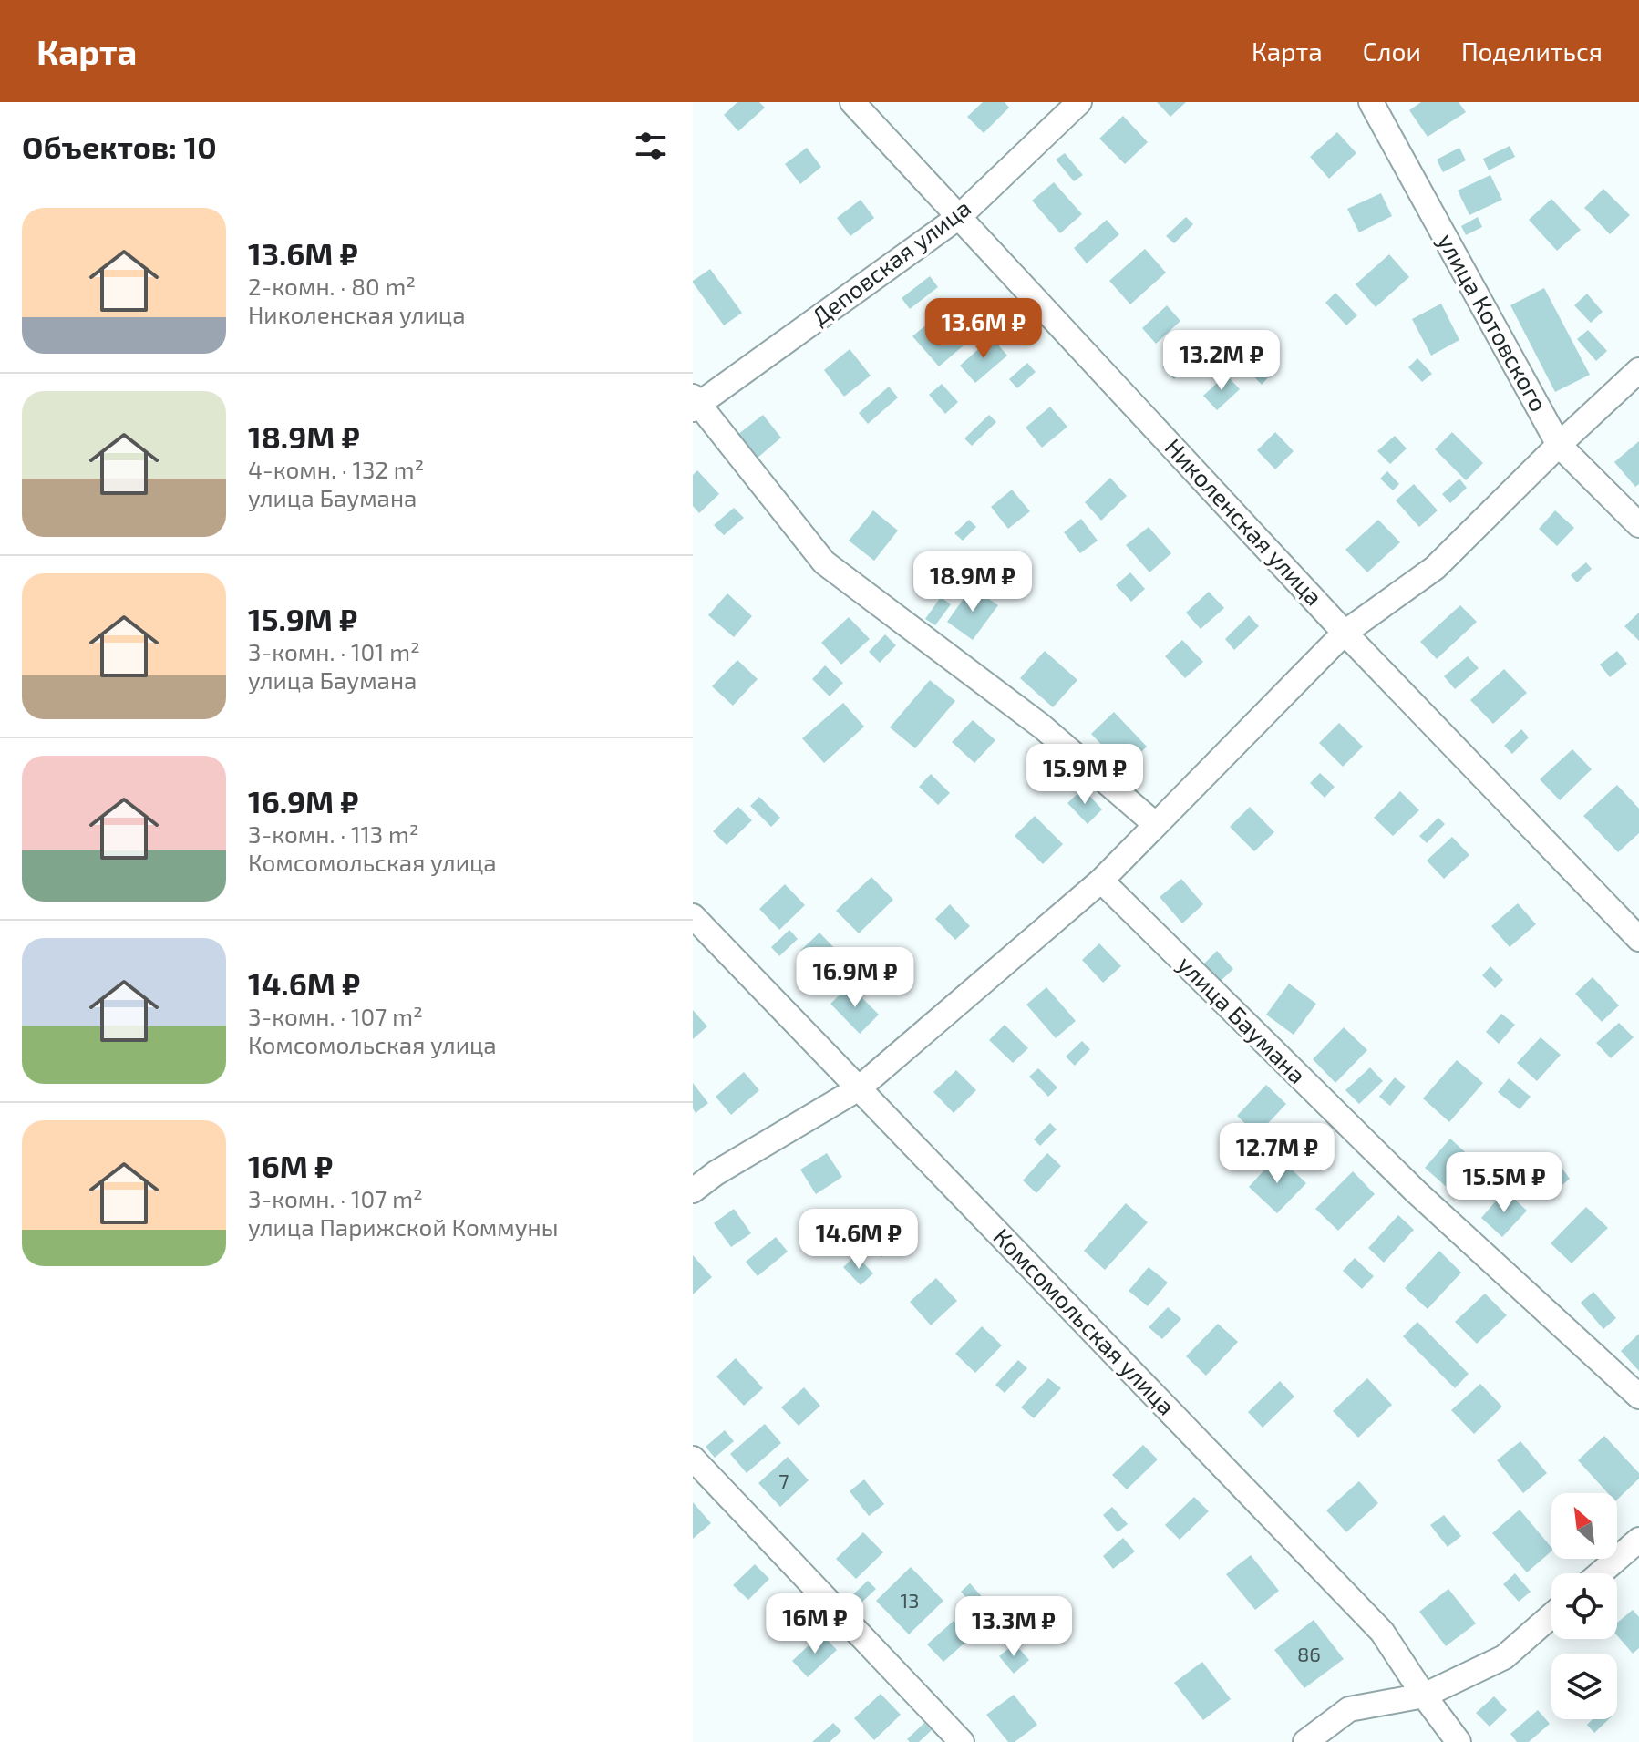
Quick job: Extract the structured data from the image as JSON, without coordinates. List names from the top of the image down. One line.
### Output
{"streets":{"street":["Деповская улица","улица Котовского","Николенская улица","улица Баумана","Комсомольская улица"]},"crossings":[["Деповская улица","Николенская улица"]],"house_numbers":["7","13","86"],"north":"top left","page":{"header":"Карта","nav":["Карта","Слои","Поделиться"],"heading":"Объектов: 10","list":[{"name":"13.6M ₽","note":"2-комн. · 80 m² · Николенская улица"},{"name":"18.9M ₽","note":"4-комн. · 132 m² · улица Баумана"},{"name":"15.9M ₽","note":"3-комн. · 101 m² · улица Баумана"},{"name":"16.9M ₽","note":"3-комн. · 113 m² · Комсомольская улица"},{"name":"14.6M ₽","note":"3-комн. · 107 m² · Комсомольская улица"},{"name":"16M ₽","note":"3-комн. · 107 m² · улица Парижской Коммуны"}],"price":["13.6M ₽","13.2M ₽","18.9M ₽","15.9M ₽","16.9M ₽","12.7M ₽","15.5M ₽","14.6M ₽","16M ₽","13.3M ₽"]}}
